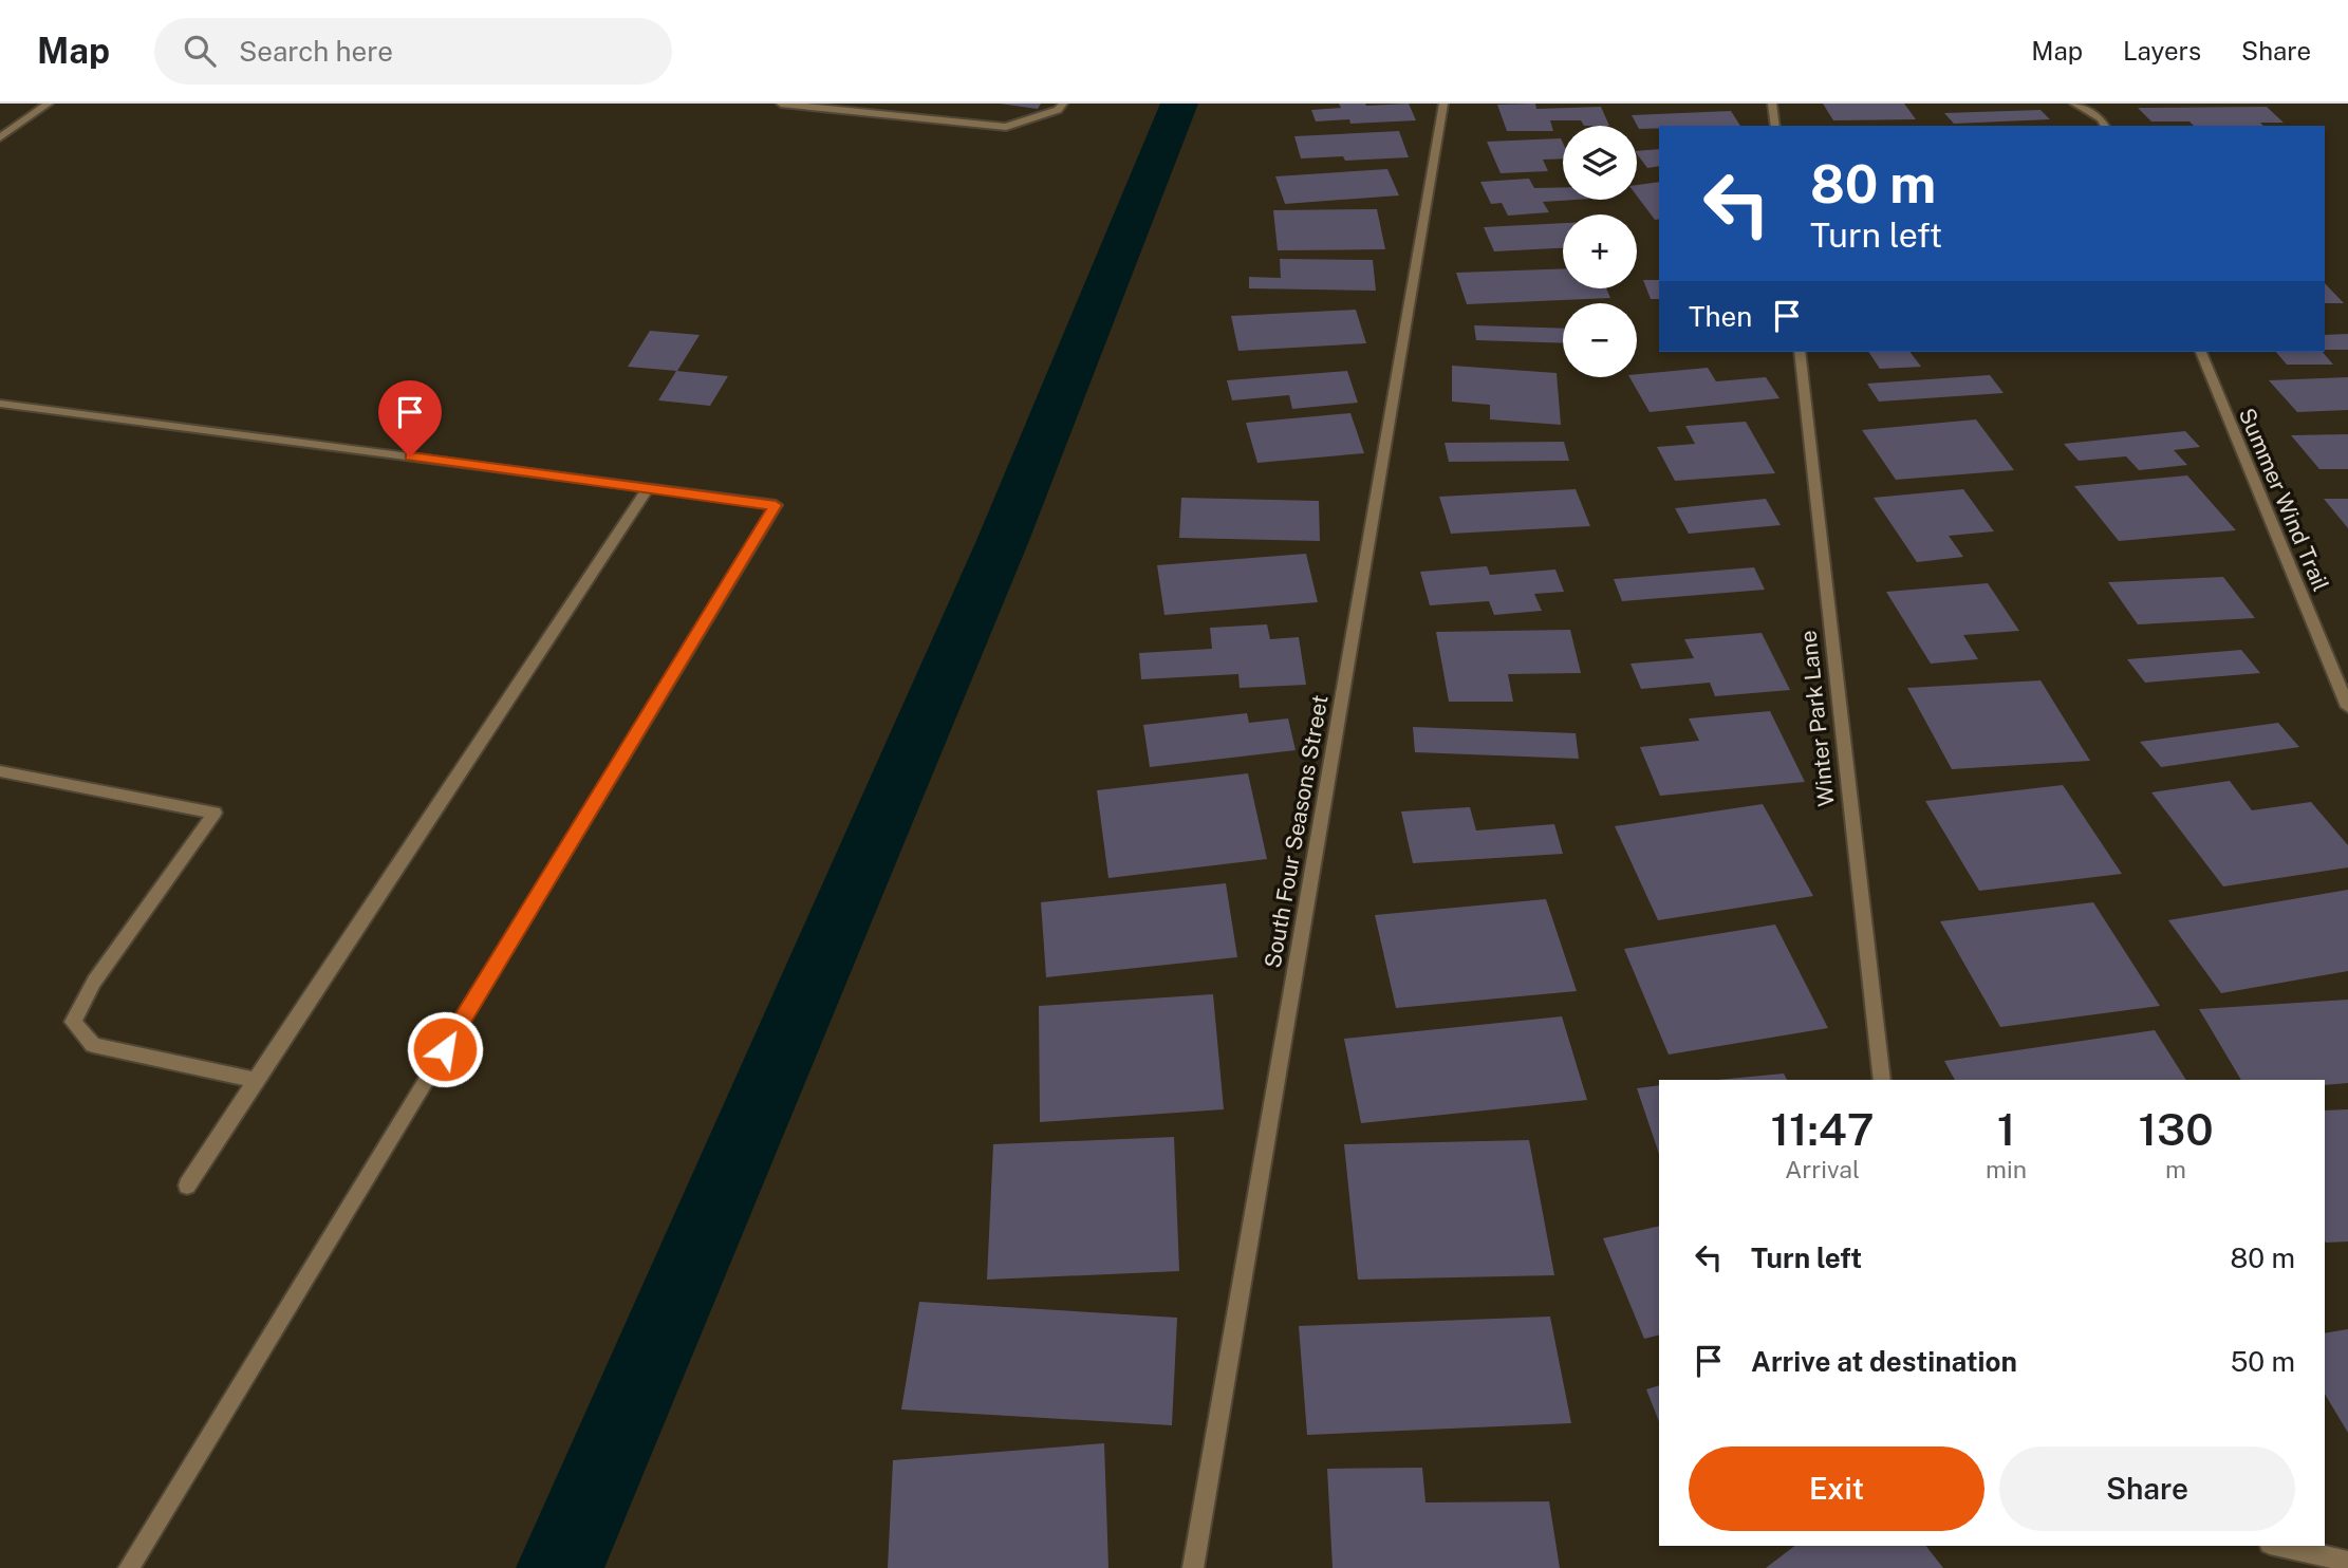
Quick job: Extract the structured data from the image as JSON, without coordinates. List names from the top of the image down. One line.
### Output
{"streets":{"street":["Summer Wind Trail","Winter Park Lane","South Four Seasons Street"]},"page":{"header":"Map","search":"Search here","nav":["Map","Layers","Share"],"map_buttons":["+","−"],"turn":["80 m","Turn left"],"then":"Then","eta":["11:47","Arrival","1","min","130","m"],"list":[{"name":"Turn left","value":"80 m"},{"name":"Arrive at destination","value":"50 m"}],"buttons":["Exit","Share"]}}
